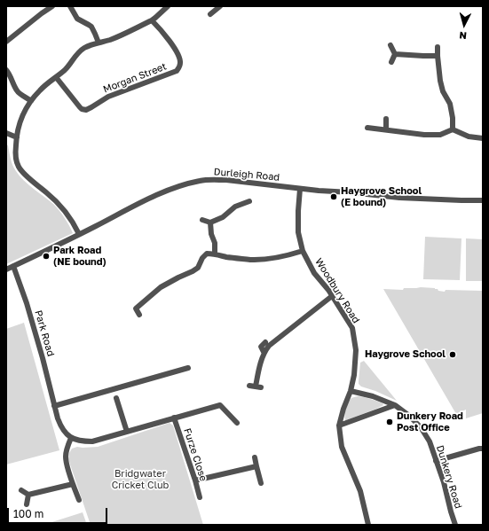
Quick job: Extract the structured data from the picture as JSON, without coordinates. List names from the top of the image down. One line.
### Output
{"streets":{"street":["Morgan Street","Durleigh Road","Woodbury Road","Park Road","Furze Close","Dunkery Road"]},"crossings":[["Durleigh Road","Woodbury Road"],["Durleigh Road","Park Road"],["Woodbury Road","Dunkery Road"],["Park Road","Furze Close"]],"parks":["Bridgwater Cricket Club"],"places":["Haygrove School (E bound)","Park Road (NE bound)","Haygrove School","Dunkery Road Post Office"],"scale_bar":"100 m","north":"bottom"}
